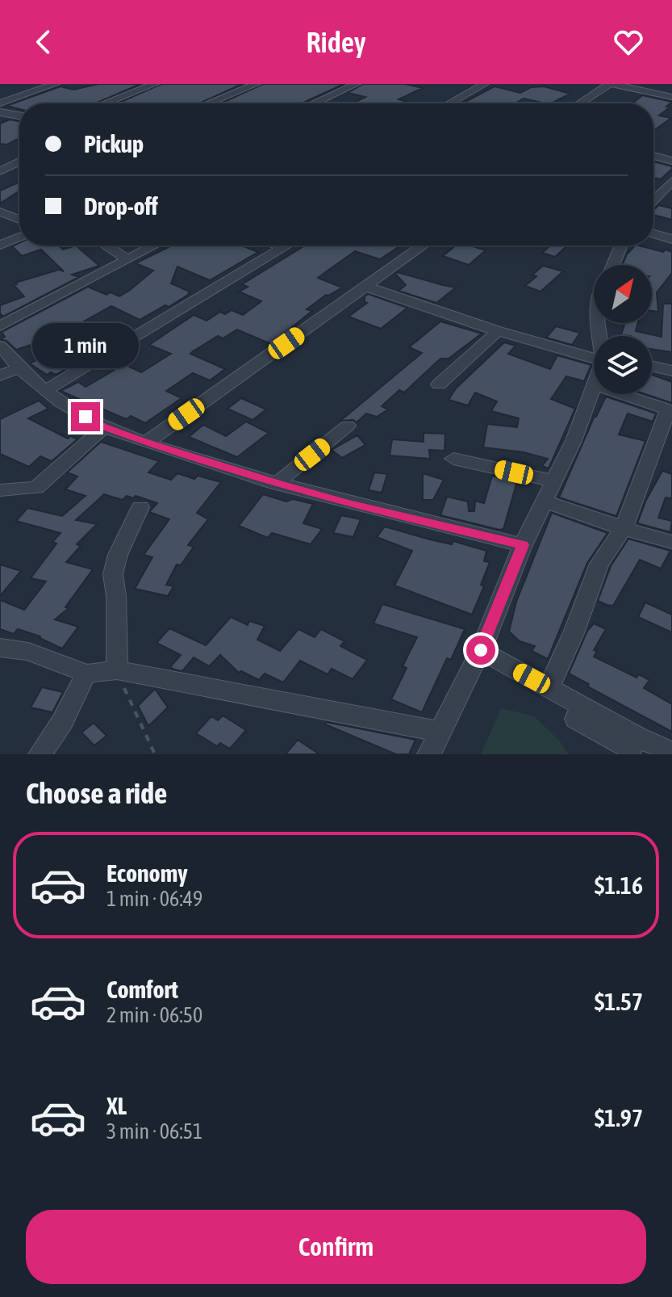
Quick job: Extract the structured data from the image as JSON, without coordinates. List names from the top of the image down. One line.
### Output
{"north":"top right","page":{"header":"Ridey","banner":["Pickup","Drop-off"],"bubble":"1 min","heading":"Choose a ride","list":[{"name":"Economy","note":"1 min · 06:49","value":"$1.16"},{"name":"Comfort","note":"2 min · 06:50","value":"$1.57"},{"name":"XL","note":"3 min · 06:51","value":"$1.97"}],"buttons":"Confirm"}}
